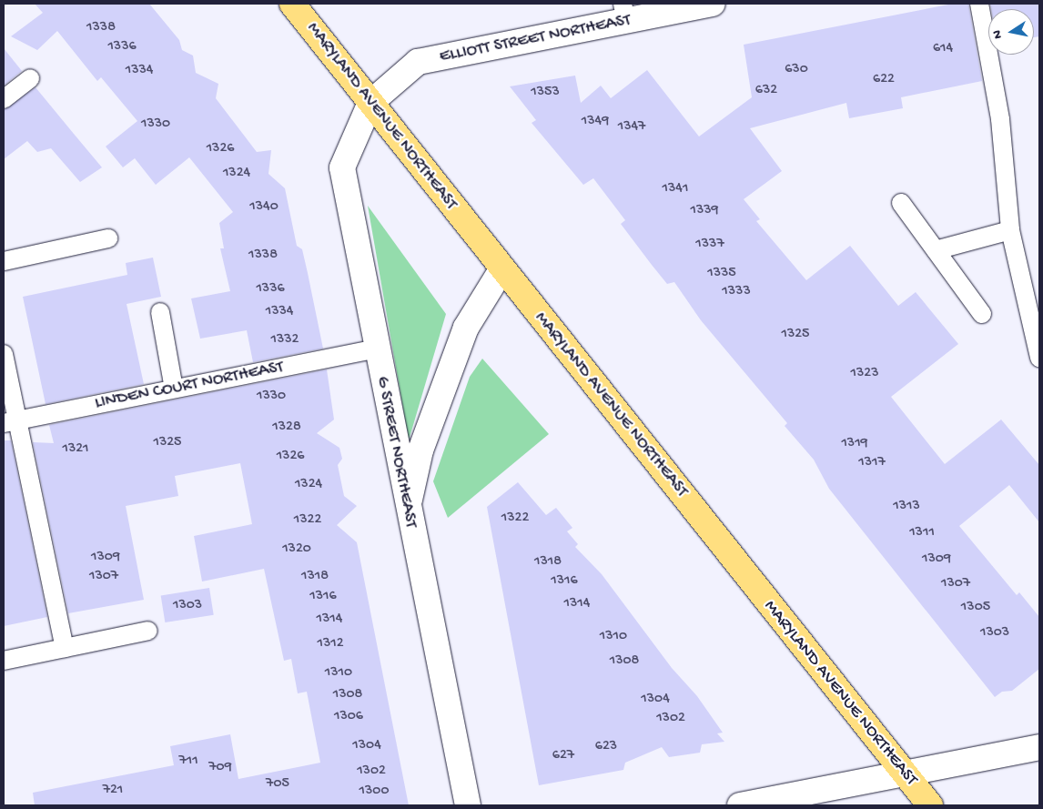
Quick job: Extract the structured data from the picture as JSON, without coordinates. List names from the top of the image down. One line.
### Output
{"streets":{"main road":["MARYLAND AVENUE NORTHEAST"],"street":["ELLIOTT STREET NORTHEAST","G STREET NORTHEAST"],"lane":["LINDEN COURT NORTHEAST"]},"crossings":[["ELLIOTT STREET NORTHEAST","MARYLAND AVENUE NORTHEAST"],["ELLIOTT STREET NORTHEAST","G STREET NORTHEAST"],["MARYLAND AVENUE NORTHEAST","G STREET NORTHEAST"],["LINDEN COURT NORTHEAST","G STREET NORTHEAST"]],"house_numbers":["1338","1336","614","630","1334","622","632","1353","1349","1330","1347","1326","1324","1341","1340","1339","1337","1338","1335","1336","1333","1334","1325","1332","1323","1330","1328","1325","1319","1321","1326","1317","1324","1313","1322","1322","1311","1320","1309","1309","1318","1307","1318","1316","1307","1316","1314","1303","1305","1314","1303","1310","1312","1308","1310","1308","1304","1306","1302","1304","623","627","711","709","1302","705","721","1300"],"north":"left"}
